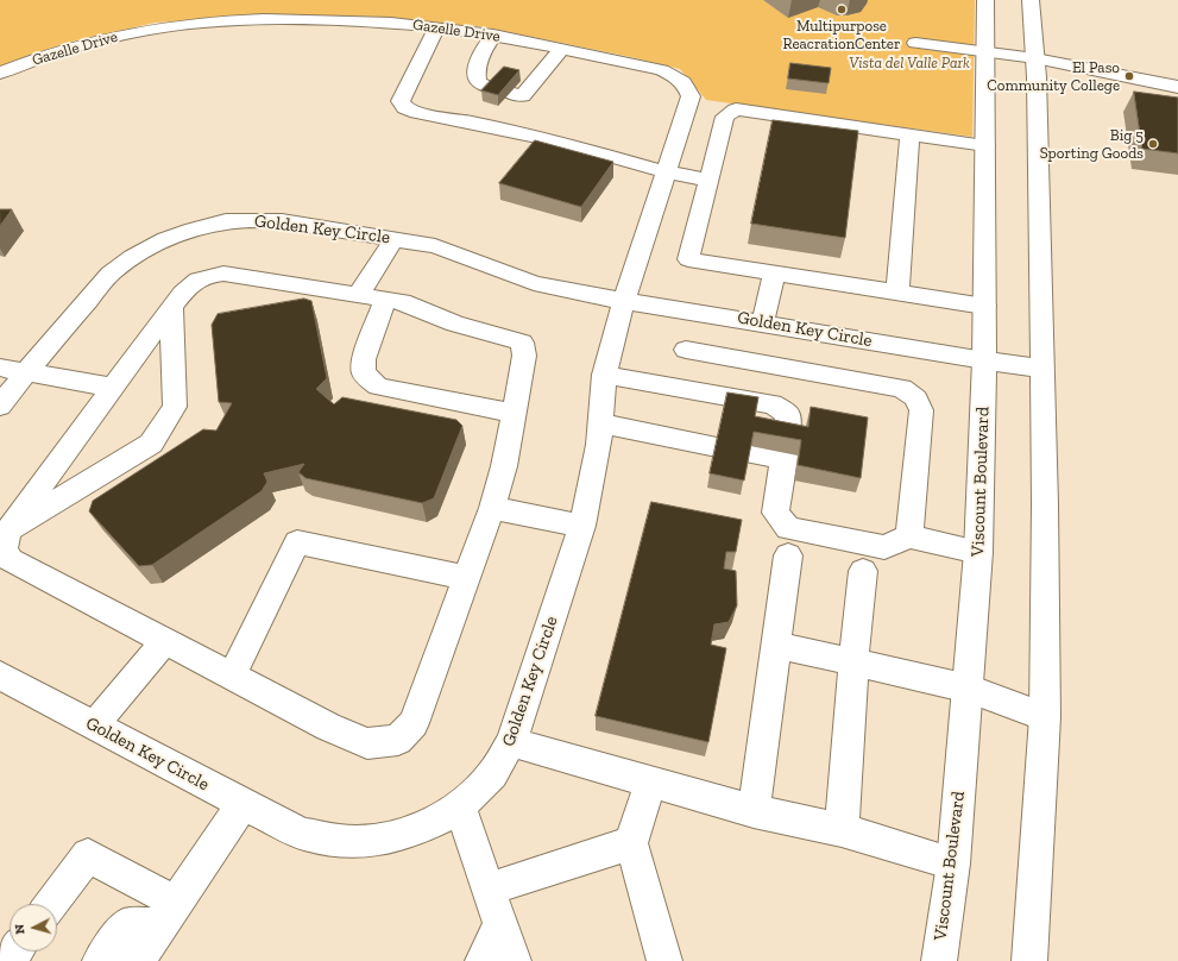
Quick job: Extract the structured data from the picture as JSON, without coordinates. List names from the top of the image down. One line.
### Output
{"streets":{"street":["Gazelle Drive","Golden Key Circle","Viscount Boulevard"]},"crossings":[["Gazelle Drive","Golden Key Circle"],["Golden Key Circle","Viscount Boulevard"]],"parks":["Vista del Valle Park"],"places":["Multipurpose ReacrationCenter","El Paso Community College","Big 5 Sporting Goods"],"north":"left"}
